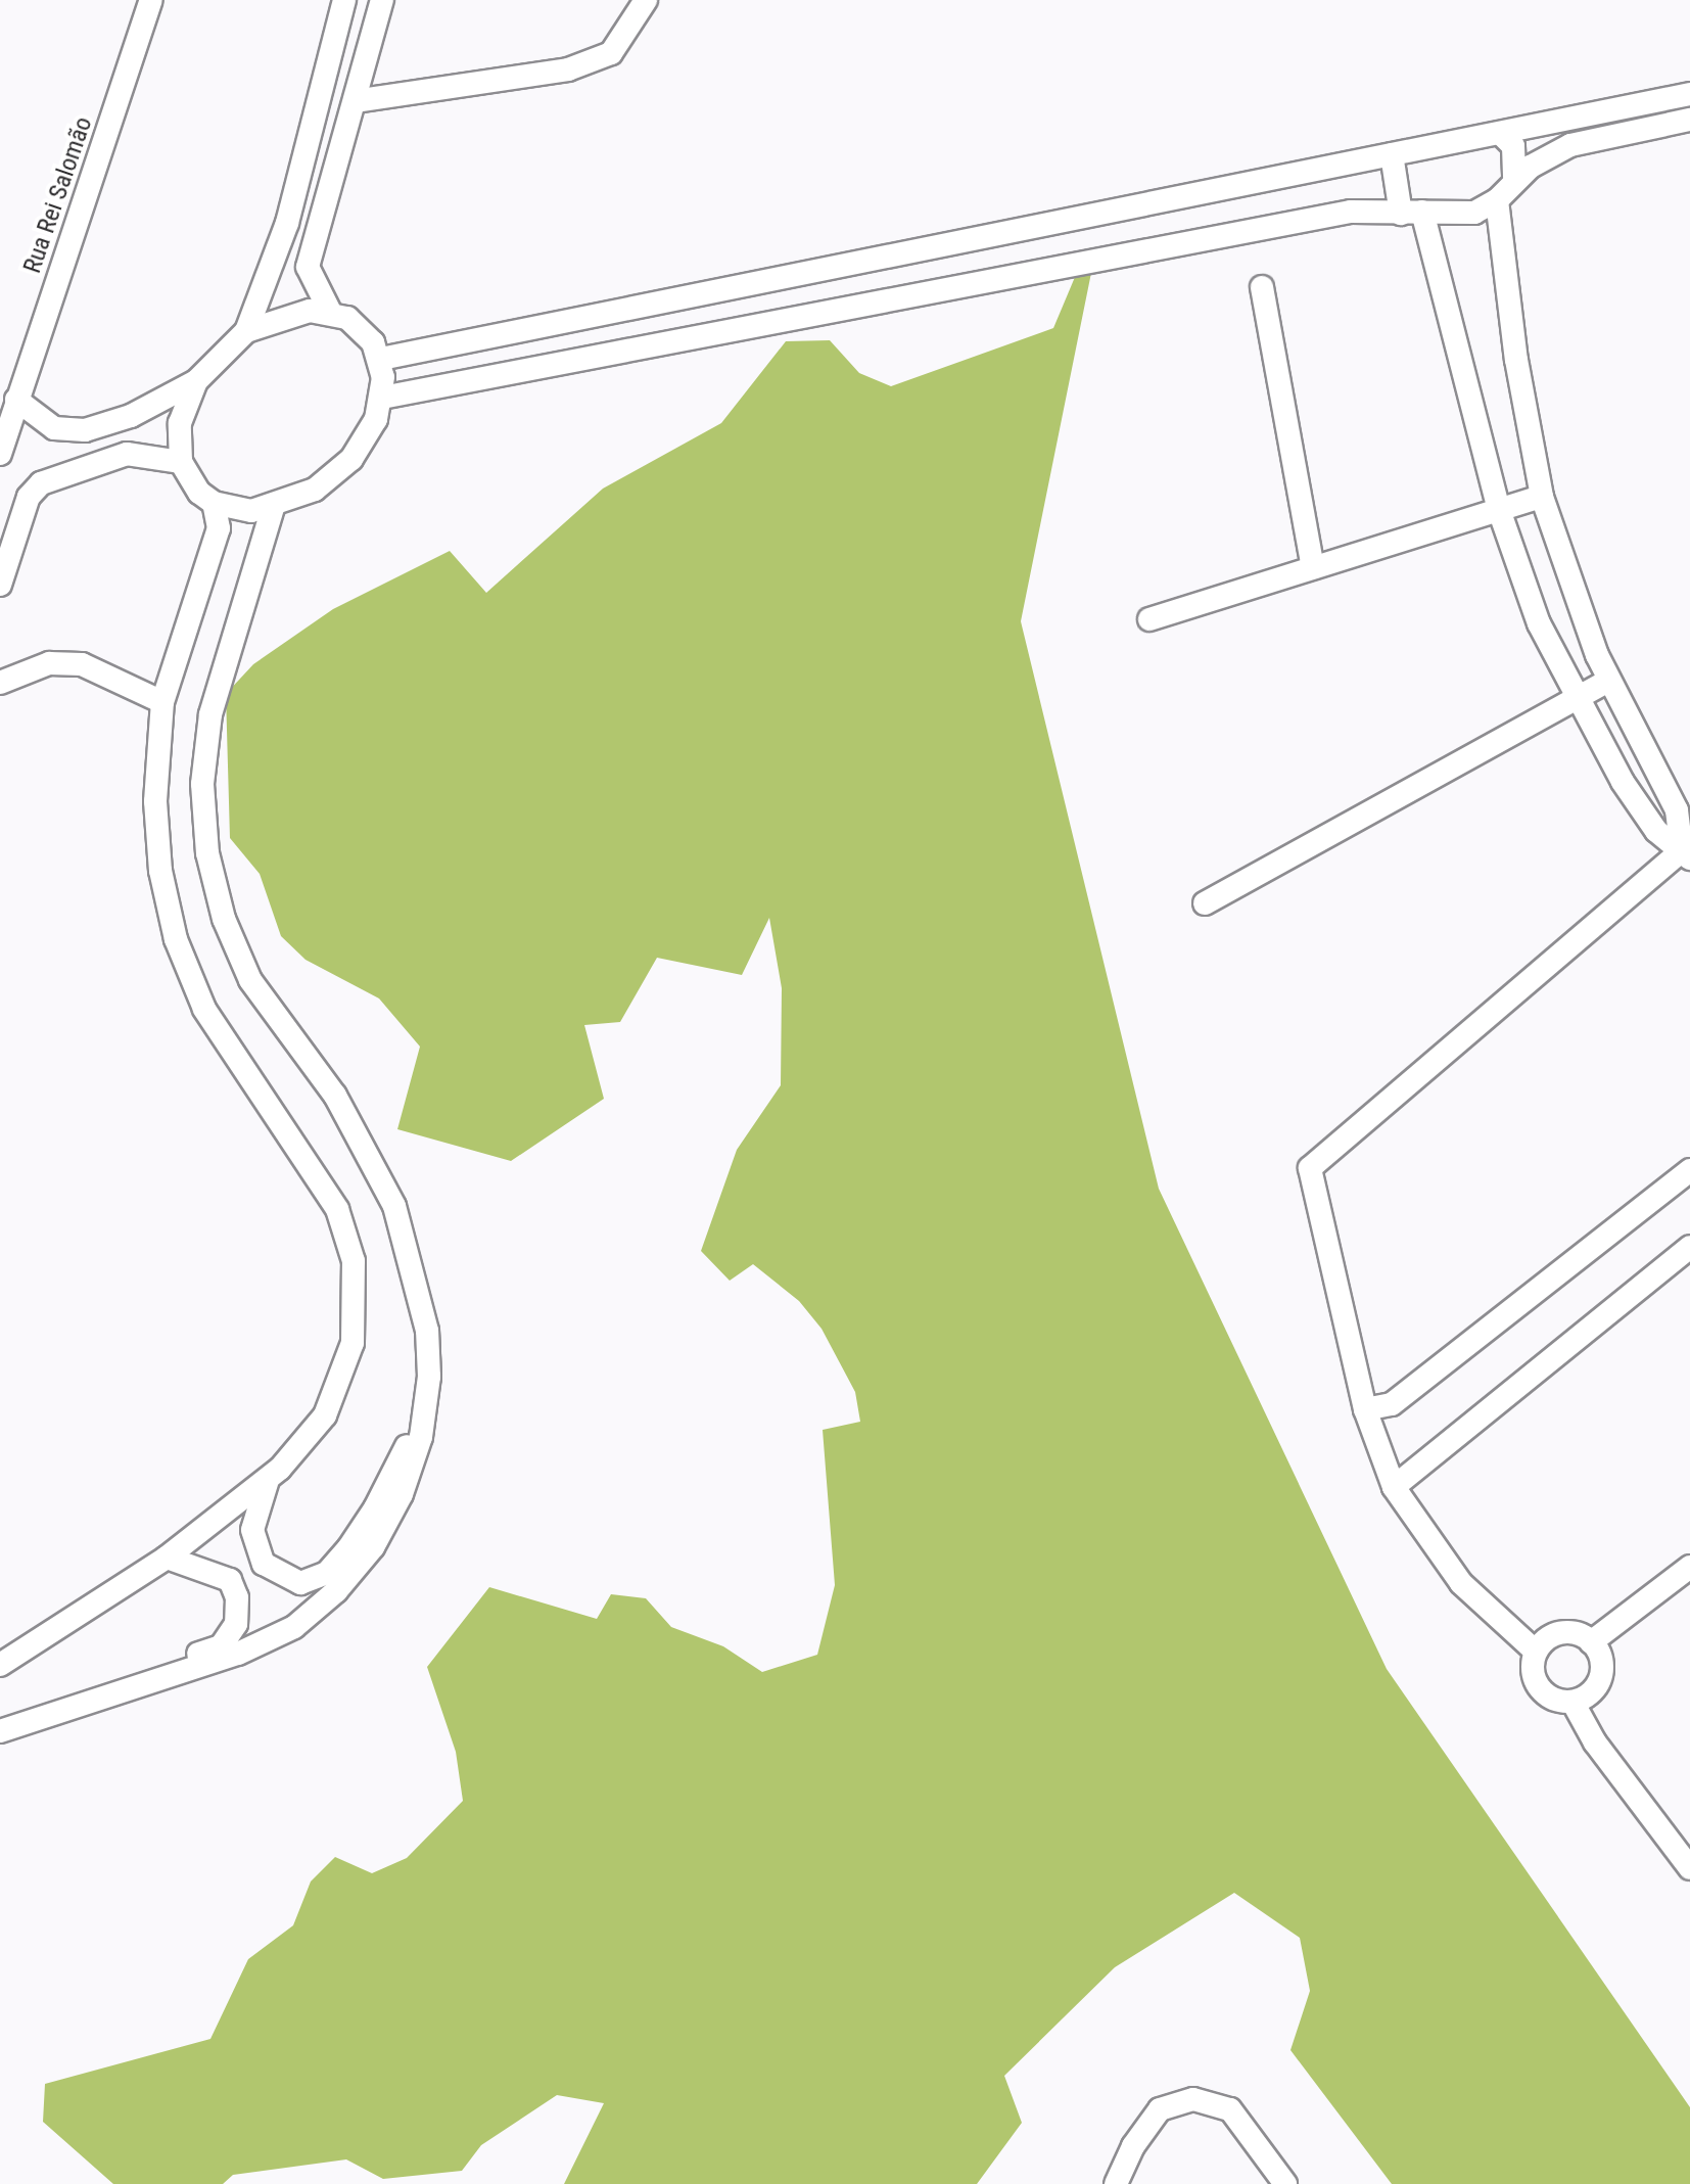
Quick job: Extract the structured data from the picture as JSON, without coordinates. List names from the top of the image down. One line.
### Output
{"streets":{"street":["Rua Rei Salomão"]}}
